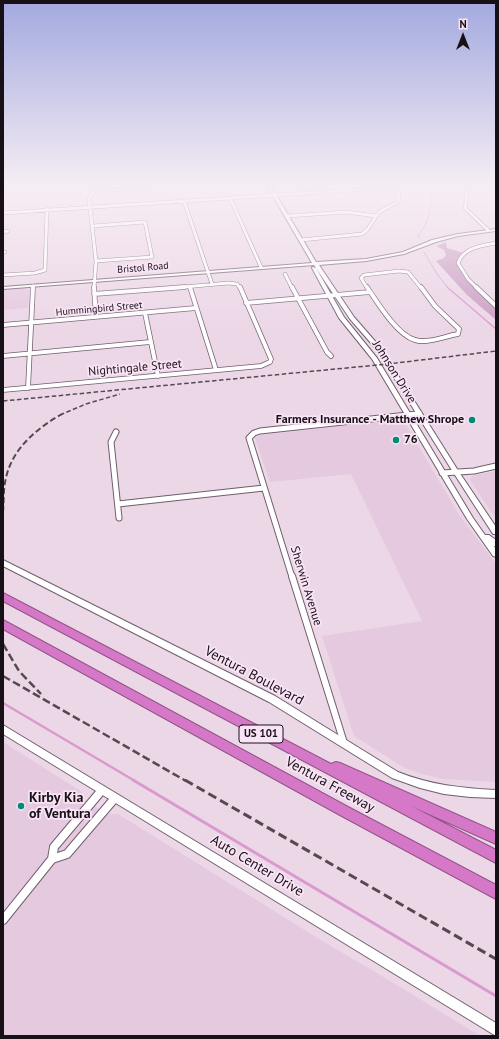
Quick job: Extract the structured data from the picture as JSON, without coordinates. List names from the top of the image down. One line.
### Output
{"streets":{"highway":["US 101","Ventura Freeway"],"main road":["Bristol Road","Johnson Drive","Ventura Boulevard","Auto Center Drive"],"street":["Hummingbird Street","Nightingale Street","Sherwin Avenue"]},"crossings":[["Bristol Road","Johnson Drive"],["Johnson Drive","Sherwin Avenue"],["Sherwin Avenue","Ventura Boulevard"]],"places":["Farmers Insurance - Matthew Shrope","76","Kirby Kia of Ventura"],"north":"top"}
